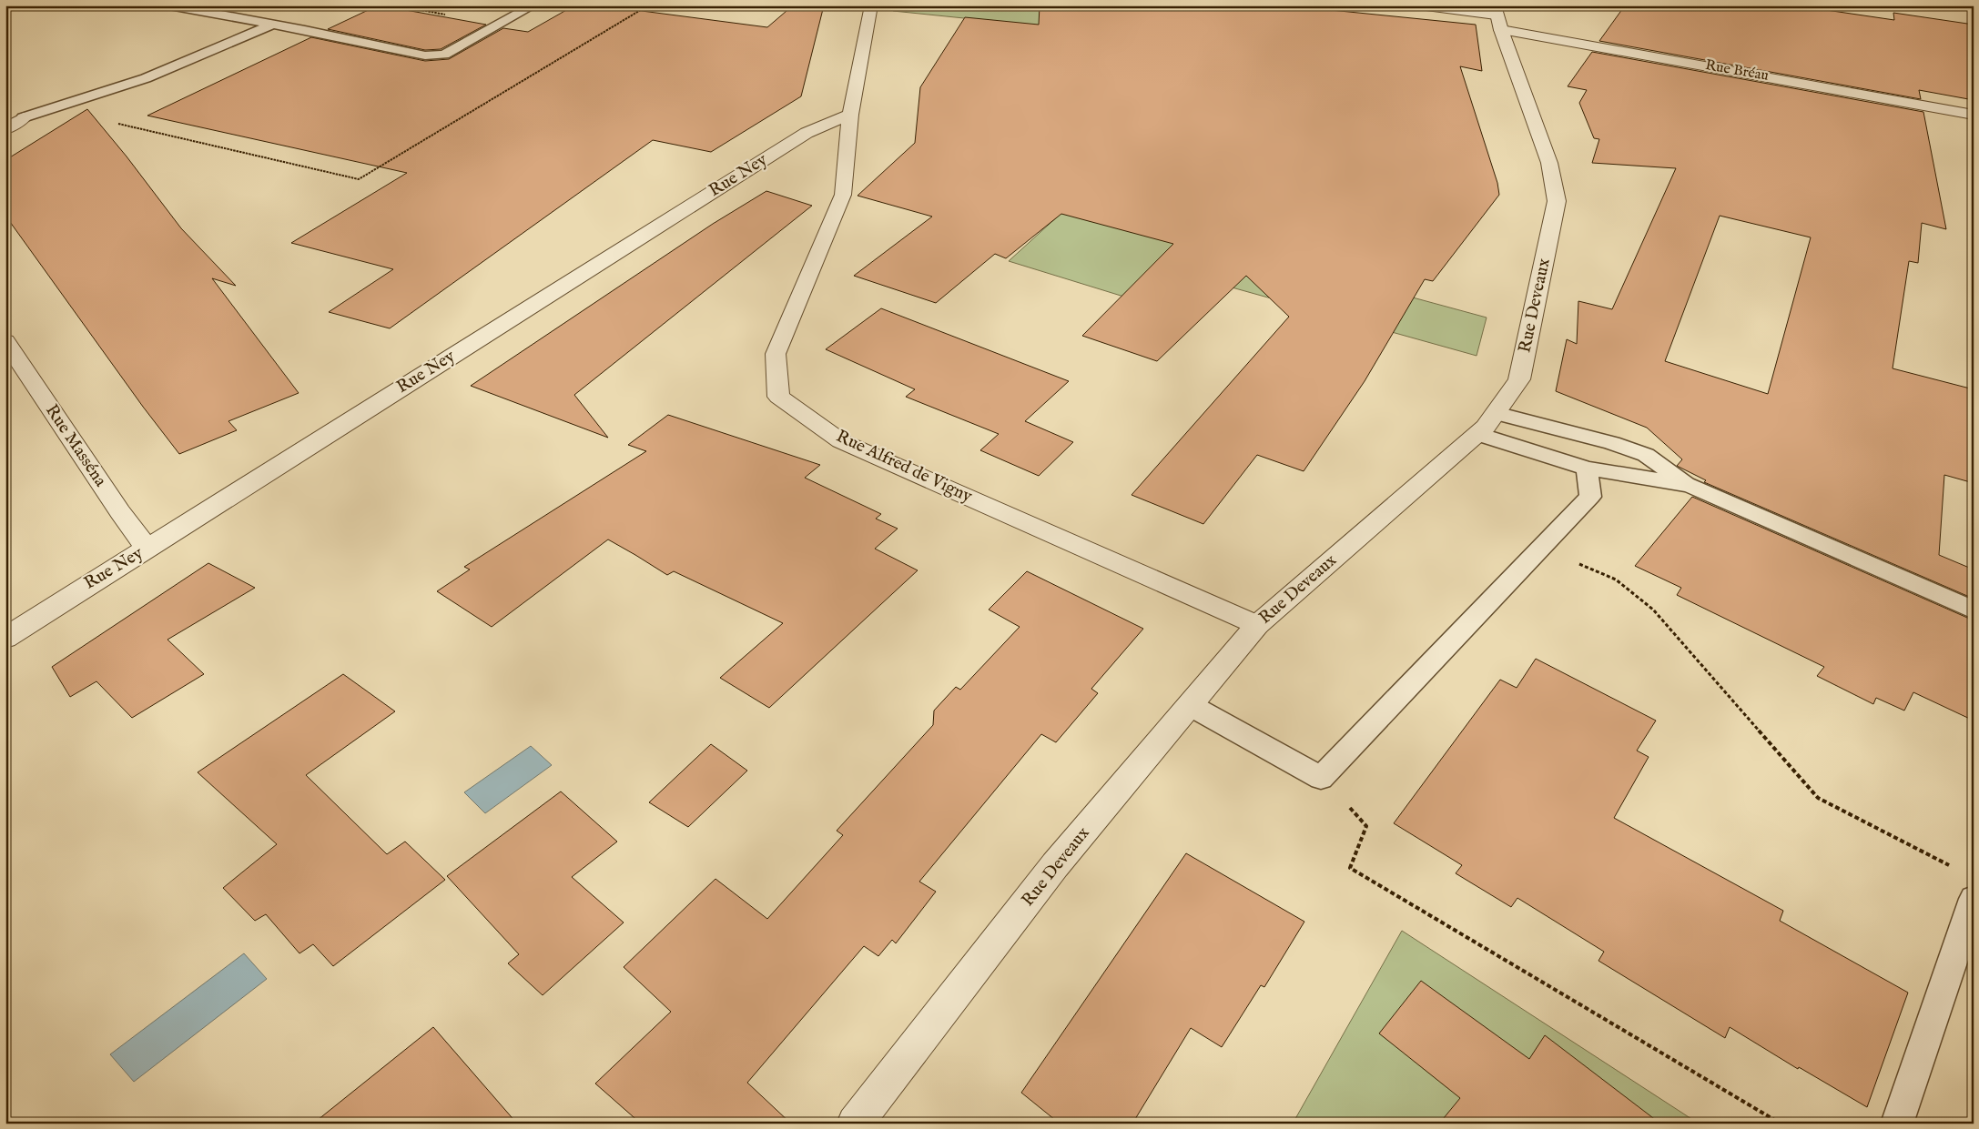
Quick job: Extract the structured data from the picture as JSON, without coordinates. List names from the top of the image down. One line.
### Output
{"streets":{"street":["Rue Bréau","Rue Ney","Rue Deveaux","Rue Masséna","Rue Alfred de Vigny"]},"crossings":[["Rue Bréau","Rue Deveaux"],["Rue Ney","Rue Masséna"],["Rue Ney","Rue Alfred de Vigny"],["Rue Deveaux","Rue Alfred de Vigny"]]}
